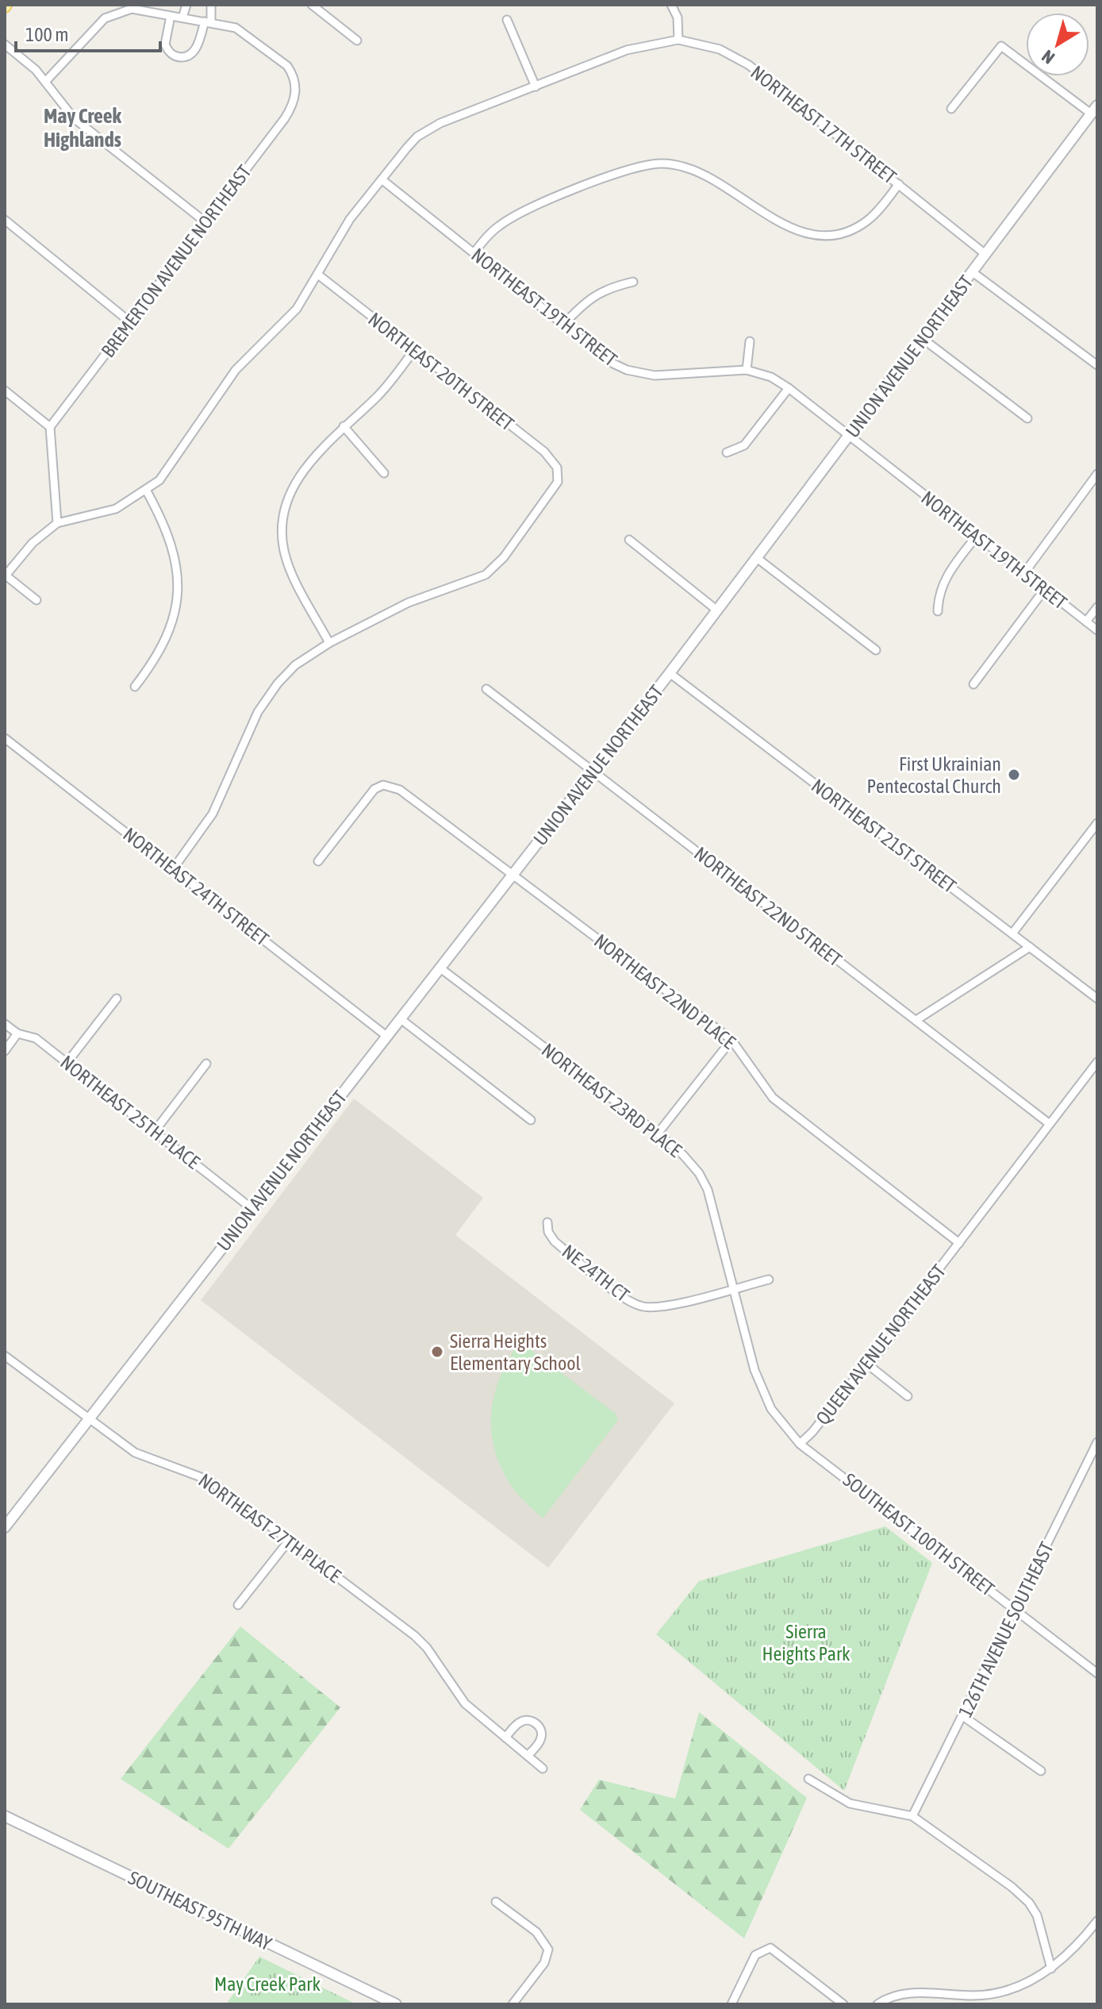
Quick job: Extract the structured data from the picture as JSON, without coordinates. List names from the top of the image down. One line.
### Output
{"streets":{"street":["NORTHEAST 17TH STREET","BREMERTON AVENUE NORTHEAST","NORTHEAST 19TH STREET","UNION AVENUE NORTHEAST","NORTHEAST 20TH STREET","NORTHEAST 21ST STREET","NORTHEAST 24TH STREET","NORTHEAST 22ND STREET","NORTHEAST 22ND PLACE","NORTHEAST 23RD PLACE","NORTHEAST 25TH PLACE","NE 24TH CT","QUEEN AVENUE NORTHEAST","NORTHEAST 27TH PLACE","SOUTHEAST 100TH STREET","126TH AVENUE SOUTHEAST","SOUTHEAST 95TH WAY"]},"crossings":[["NORTHEAST 17TH STREET","UNION AVENUE NORTHEAST"],["NORTHEAST 19TH STREET","UNION AVENUE NORTHEAST"],["UNION AVENUE NORTHEAST","NORTHEAST 21ST STREET"],["UNION AVENUE NORTHEAST","NORTHEAST 24TH STREET"],["UNION AVENUE NORTHEAST","NORTHEAST 22ND STREET"],["UNION AVENUE NORTHEAST","NORTHEAST 22ND PLACE"],["UNION AVENUE NORTHEAST","NORTHEAST 23RD PLACE"],["UNION AVENUE NORTHEAST","NORTHEAST 25TH PLACE"],["UNION AVENUE NORTHEAST","NORTHEAST 27TH PLACE"],["NORTHEAST 22ND STREET","QUEEN AVENUE NORTHEAST"],["NORTHEAST 22ND PLACE","QUEEN AVENUE NORTHEAST"],["NORTHEAST 23RD PLACE","NE 24TH CT"],["NORTHEAST 23RD PLACE","QUEEN AVENUE NORTHEAST"],["NORTHEAST 23RD PLACE","SOUTHEAST 100TH STREET"],["QUEEN AVENUE NORTHEAST","SOUTHEAST 100TH STREET"],["SOUTHEAST 100TH STREET","126TH AVENUE SOUTHEAST"]],"districts":["May Creek Highlands"],"parks":["Sierra Heights Park","May Creek Park"],"places":["First Ukrainian Pentecostal Church","Sierra Heights Elementary School"],"scale_bar":"100 m","north":"bottom left"}
